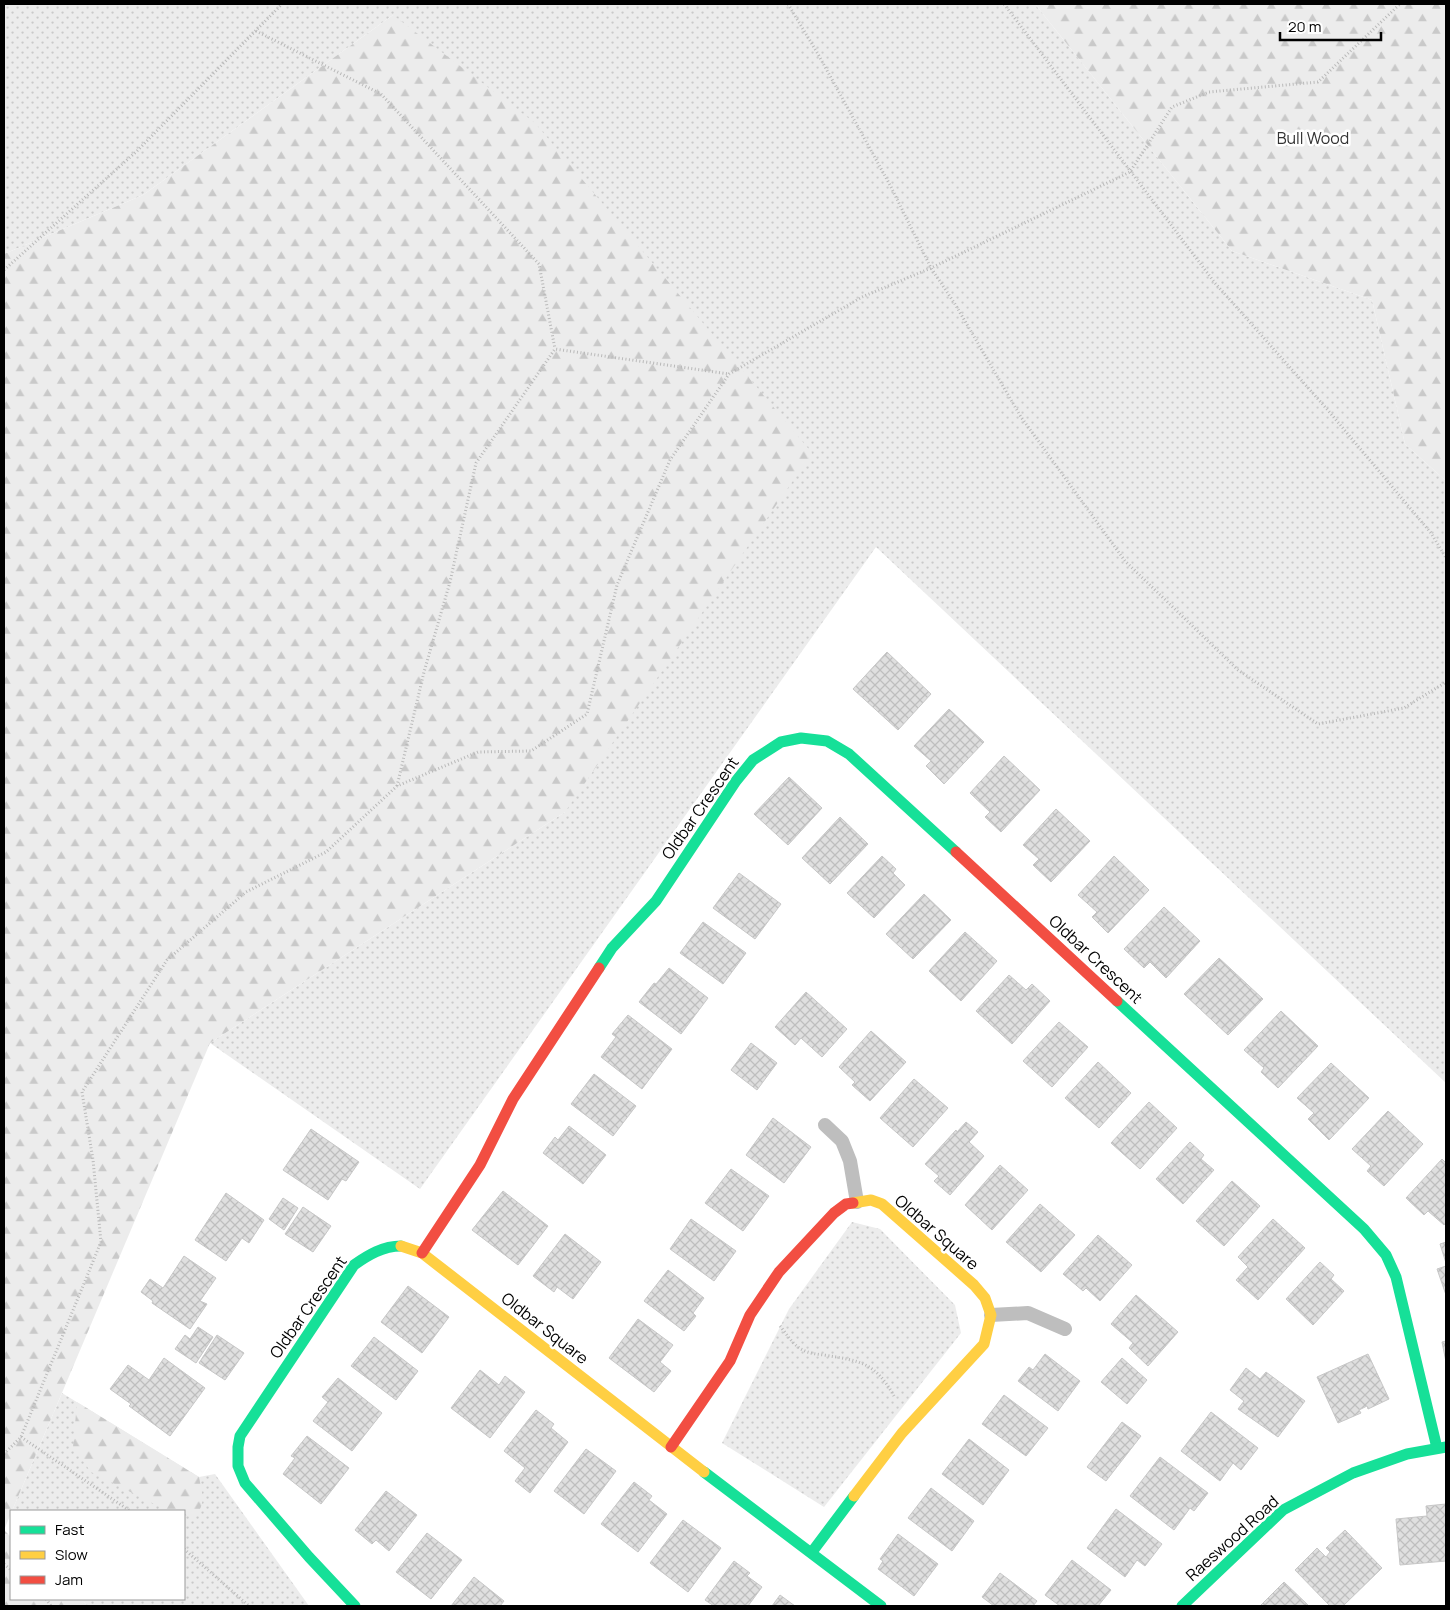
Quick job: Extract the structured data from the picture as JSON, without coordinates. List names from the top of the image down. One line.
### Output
{"streets":{"street":["Oldbar Crescent","Oldbar Square","Raeswood Road"]},"crossings":[["Oldbar Crescent","Oldbar Square"],["Oldbar Crescent","Raeswood Road"]],"parks":["Bull Wood"],"legend":["Fast","Slow","Jam"],"scale_bar":"20 m"}
